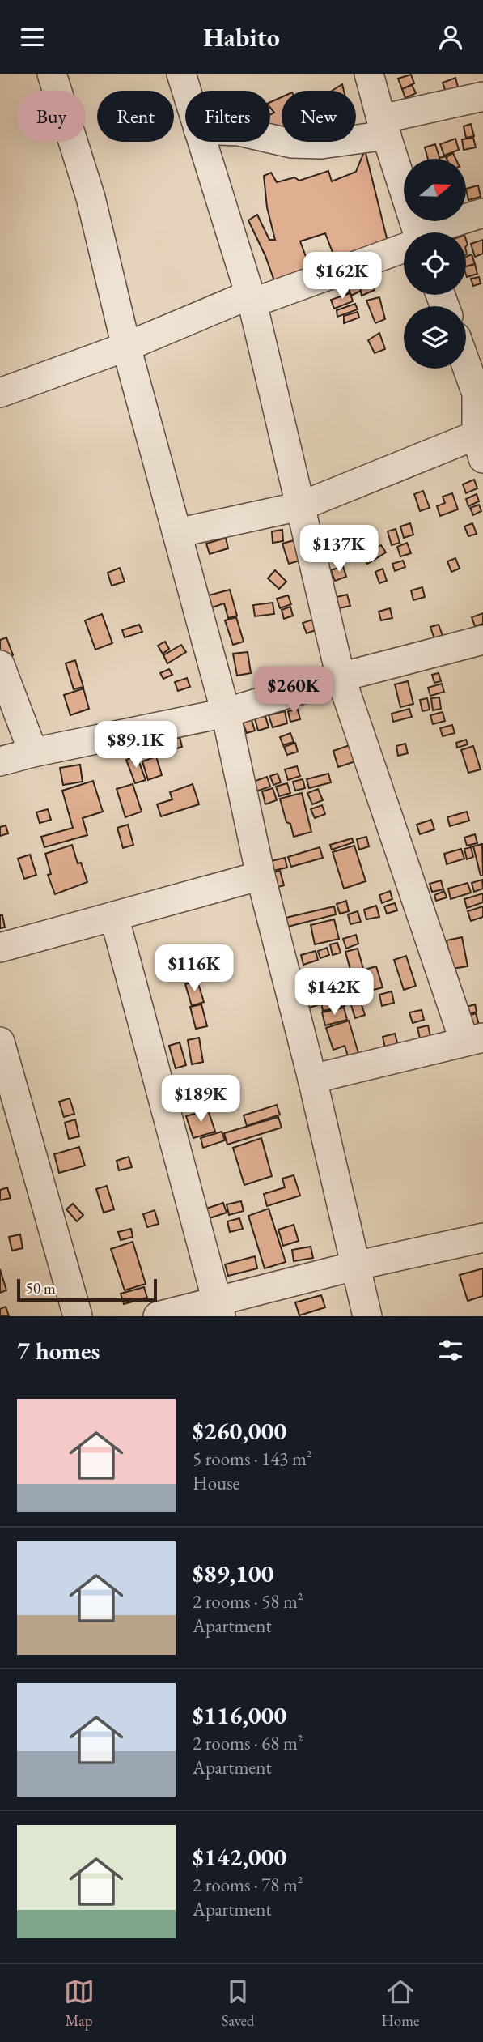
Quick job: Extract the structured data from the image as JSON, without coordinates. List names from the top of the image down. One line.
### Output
{"scale_bar":"50 m","north":"right","page":{"header":"Habito","chip":["Buy","Rent","Filters","New"],"price":["$162K","$137K","$260K","$89.1K","$116K","$142K","$189K"],"scale":"50 m","heading":"7 homes","list":[{"name":"$260,000","note":"5 rooms · 143 m² · House"},{"name":"$89,100","note":"2 rooms · 58 m² · Apartment"},{"name":"$116,000","note":"2 rooms · 68 m² · Apartment"},{"name":"$142,000","note":"2 rooms · 78 m² · Apartment"}],"tabs":["Map","Saved","Home"]}}
